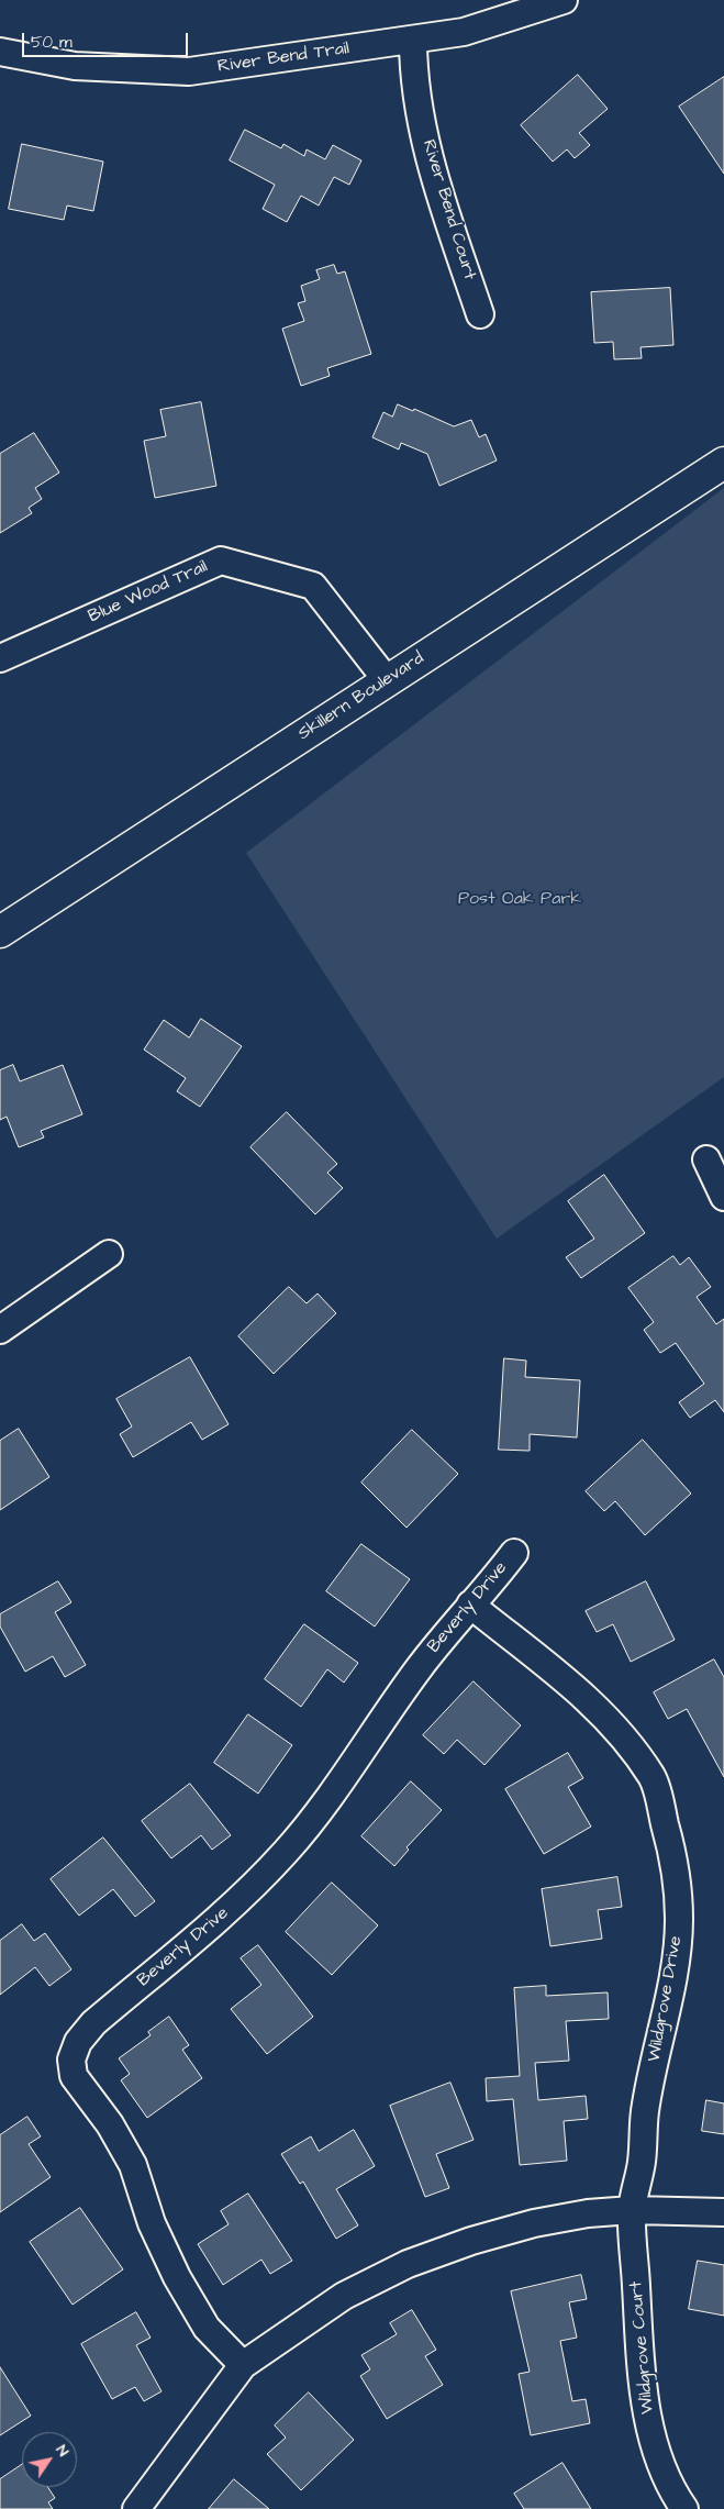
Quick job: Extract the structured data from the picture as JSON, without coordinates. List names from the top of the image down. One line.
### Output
{"streets":{"street":["River Bend Trail","River Bend Court","Blue Wood Trail","Skillern Boulevard","Beverly Drive","Wildgrove Drive","Wildgrove Court"]},"crossings":[["River Bend Trail","River Bend Court"],["Blue Wood Trail","Skillern Boulevard"],["Beverly Drive","Wildgrove Drive"],["Wildgrove Drive","Wildgrove Court"]],"parks":["Post Oak Park"],"scale_bar":"50 m","north":"top right"}
